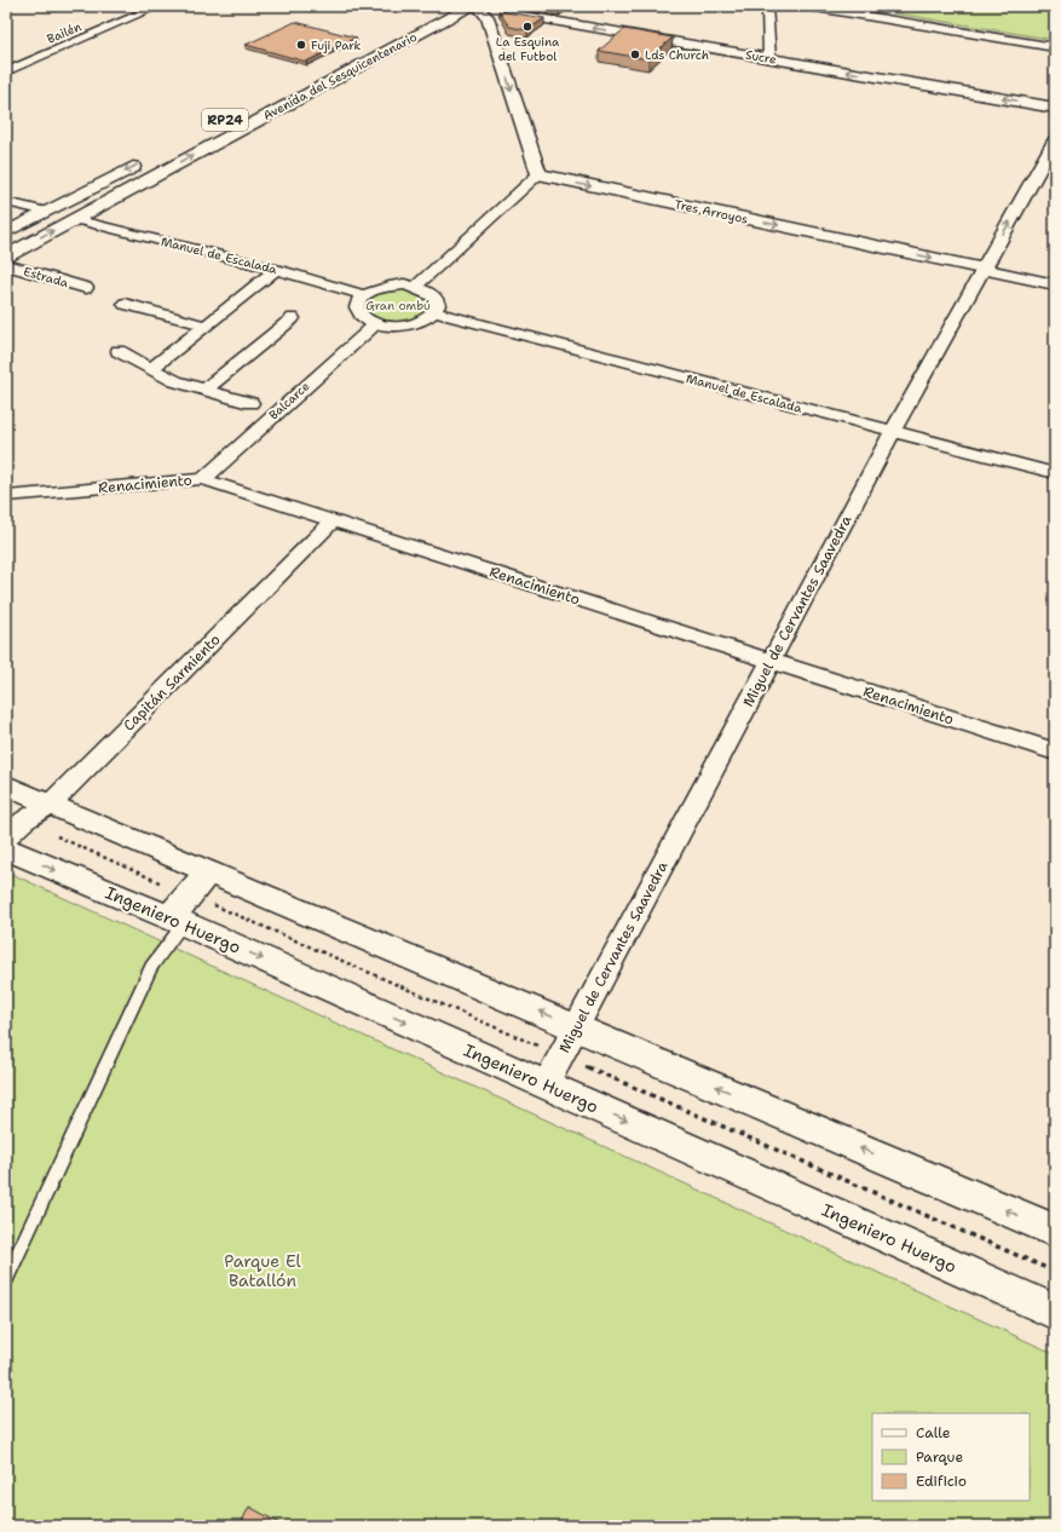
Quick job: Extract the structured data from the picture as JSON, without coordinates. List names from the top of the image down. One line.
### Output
{"streets":{"street":["Bailén","Sucre","Avenida del Sesquicentenario","RP24","Tres Arroyos","Manuel de Escalada","Estrada","Balcarce","Renacimiento","Miguel de Cervantes Saavedra","Capitán Sarmiento","Ingeniero Huergo"]},"crossings":[["Sucre","Avenida del Sesquicentenario"],["Avenida del Sesquicentenario","Manuel de Escalada"],["Tres Arroyos","Miguel de Cervantes Saavedra"],["Manuel de Escalada","Miguel de Cervantes Saavedra"],["Balcarce","Renacimiento"],["Renacimiento","Miguel de Cervantes Saavedra"],["Renacimiento","Capitán Sarmiento"],["Miguel de Cervantes Saavedra","Ingeniero Huergo"],["Capitán Sarmiento","Ingeniero Huergo"]],"parks":["Gran ombú","Parque El Batallón"],"places":["La Esquina del Futbol","Fuji Park","Lds Church"],"legend":["Calle","Parque","Edificio"]}
